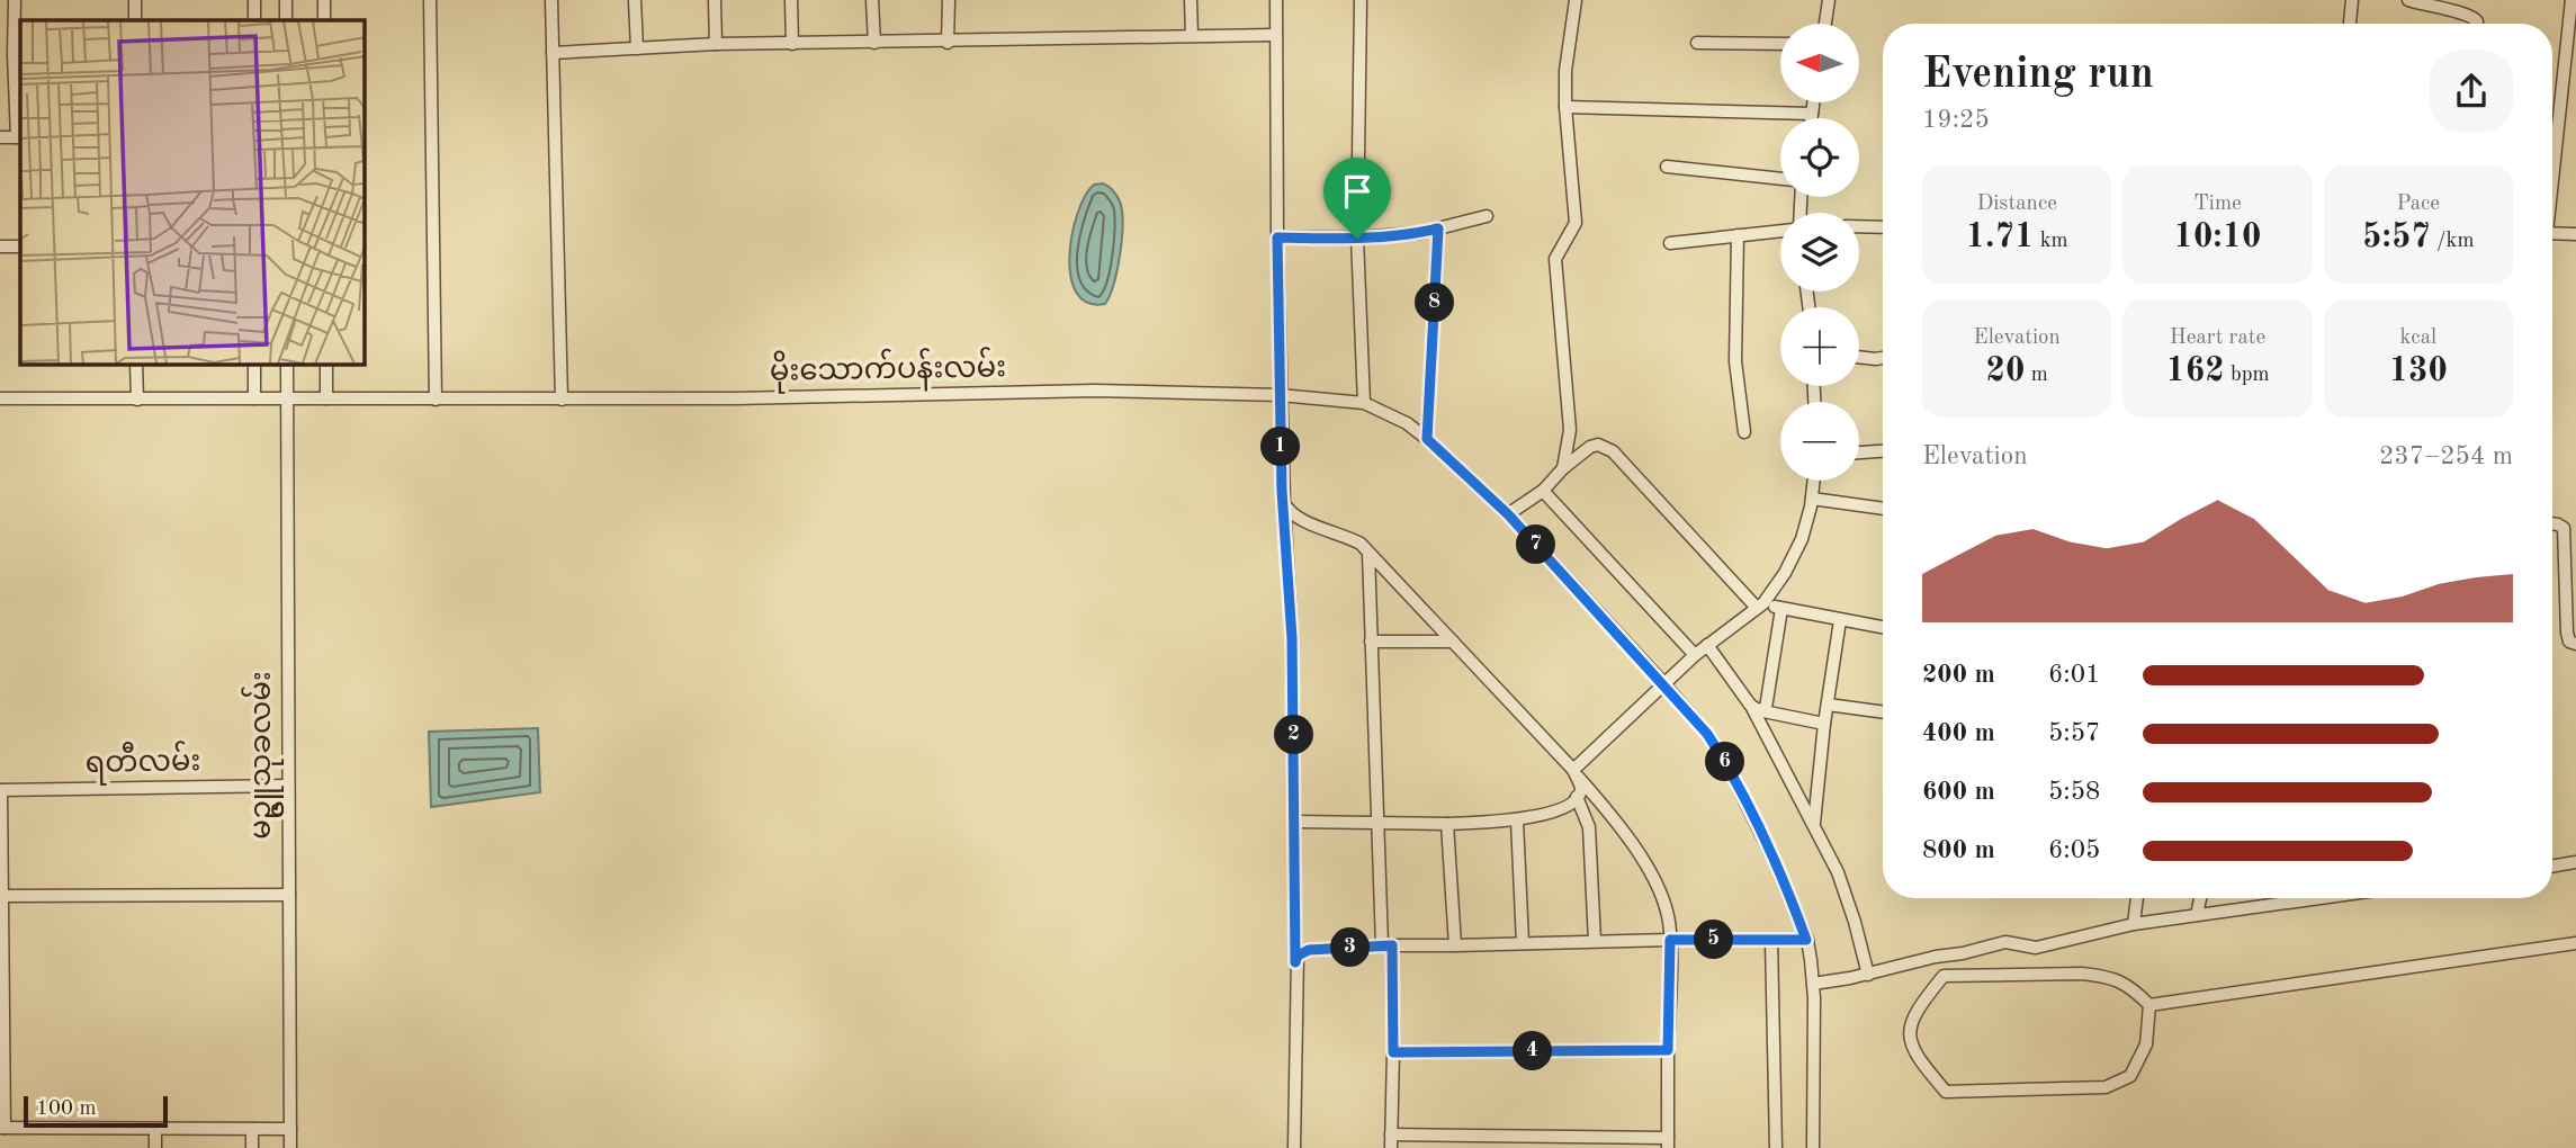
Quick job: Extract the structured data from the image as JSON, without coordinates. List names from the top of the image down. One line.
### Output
{"streets":{"street":["မိုးသောက်ပန်းလမ်း","မဥ္ဇူသုခလမ်း","ရတီလမ်း"]},"crossings":[["မိုးသောက်ပန်းလမ်း","မဥ္ဇူသုခလမ်း"],["မဥ္ဇူသုခလမ်း","ရတီလမ်း"]],"scale_bar":"100 m","north":"left","page":{"map_buttons":["+","−"],"heading":["Evening run","19:25"],"stats":[["Distance","1.71 km"],["Time","10:10"],["Pace","5:57 /km"],["Elevation","20 m"],["Heart rate","162 bpm"],["kcal","130"]],"pins":["8","1","7","2","6","5","3","4"],"chart":["Elevation","237–254 m"],"list":[{"name":"200 m","note":"6:01"},{"name":"400 m","note":"5:57"},{"name":"600 m","note":"5:58"},{"name":"800 m","note":"6:05"}],"scale":"100 m"}}
